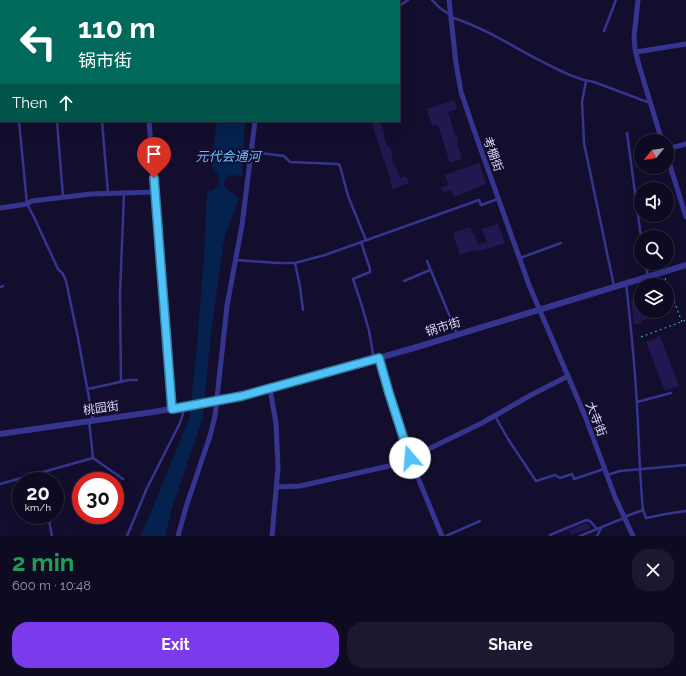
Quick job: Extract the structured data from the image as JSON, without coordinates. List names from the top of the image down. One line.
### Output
{"streets":{"street":["考棚街","锅市街","桃园街","大寺街"]},"crossings":[["考棚街","锅市街"],["考棚街","大寺街"],["锅市街","桃园街"],["锅市街","大寺街"]],"water":["元代会通河"],"north":"bottom left","page":{"turn":["110 m","锅市街"],"then":"Then","speed":"20 km/h","limit":"30","heading":["2 min","600 m · 10:48"],"buttons":["Exit","Share"]}}
